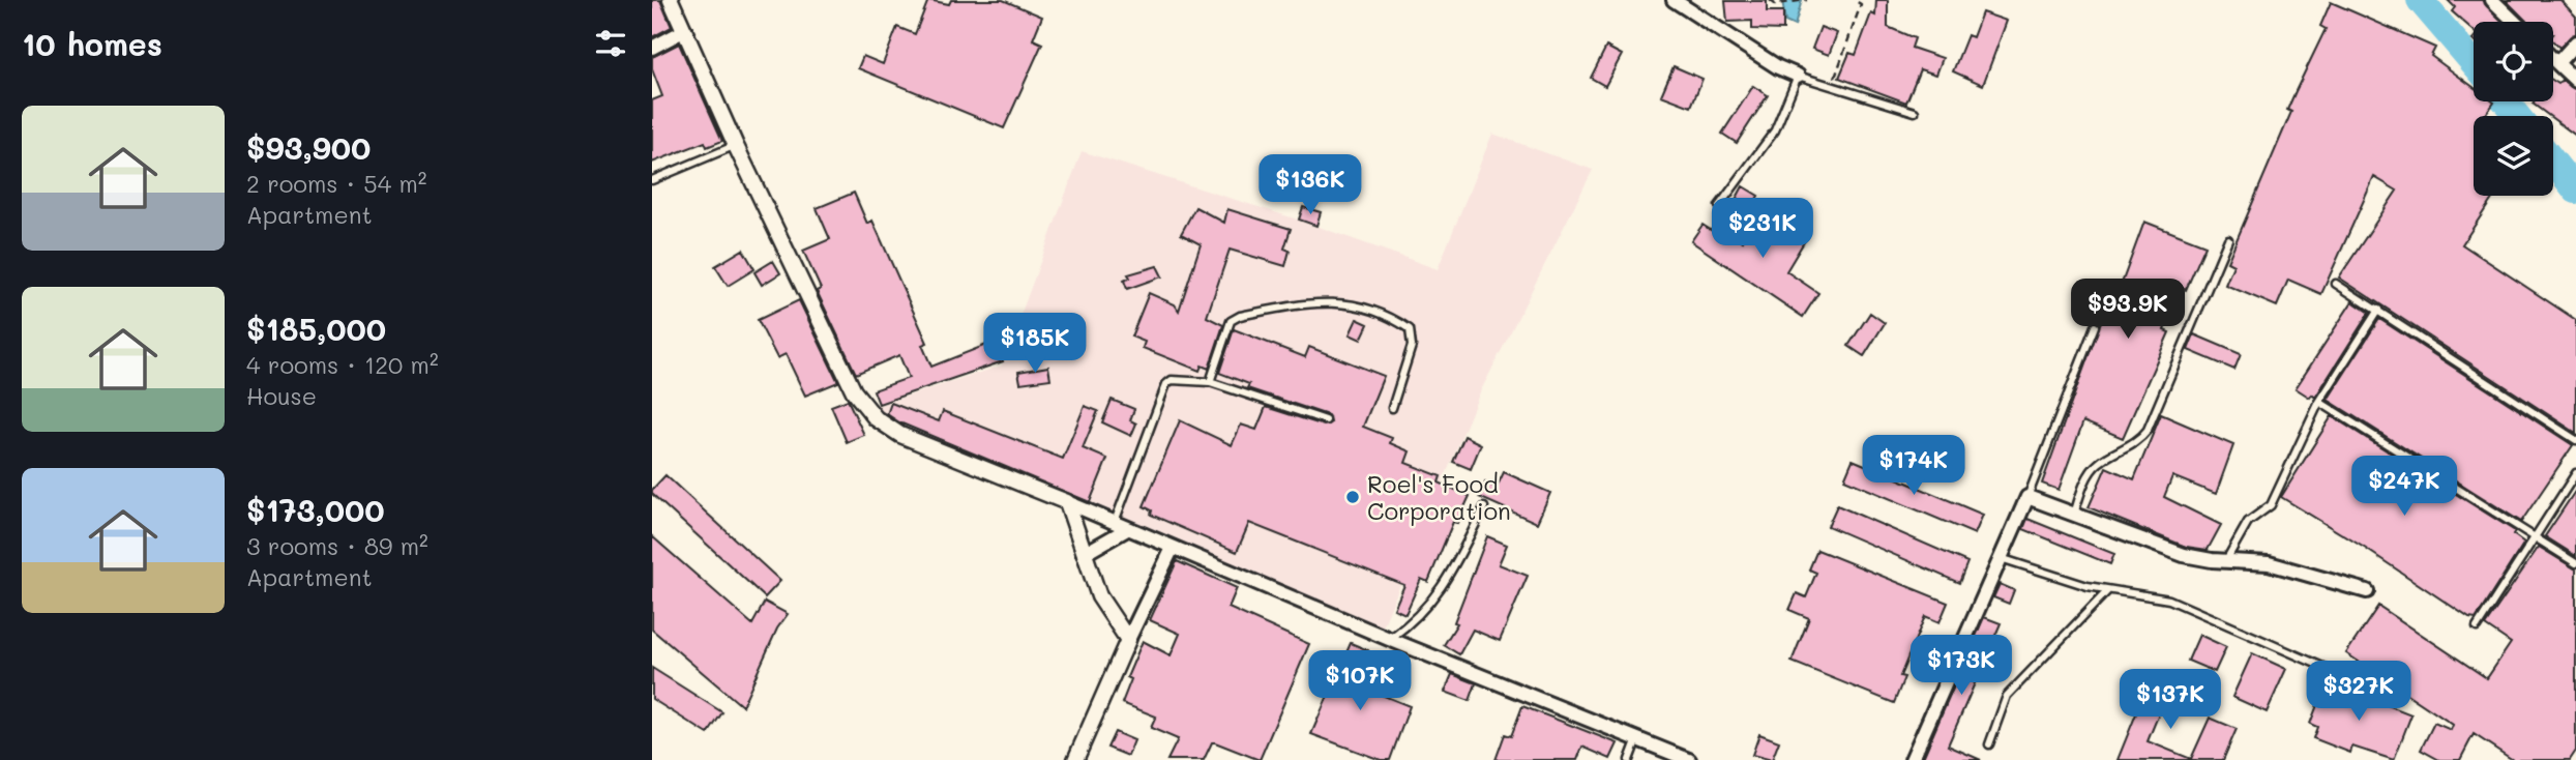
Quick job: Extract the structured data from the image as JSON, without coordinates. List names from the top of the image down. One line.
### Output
{"places":["Roel's Food Corporation"],"page":{"heading":"10 homes","list":[{"name":"$93,900","note":"2 rooms · 54 m² · Apartment"},{"name":"$185,000","note":"4 rooms · 120 m² · House"},{"name":"$173,000","note":"3 rooms · 89 m² · Apartment"}],"price":["$136K","$231K","$93.9K","$185K","$174K","$247K","$173K","$107K","$327K","$137K"]}}
